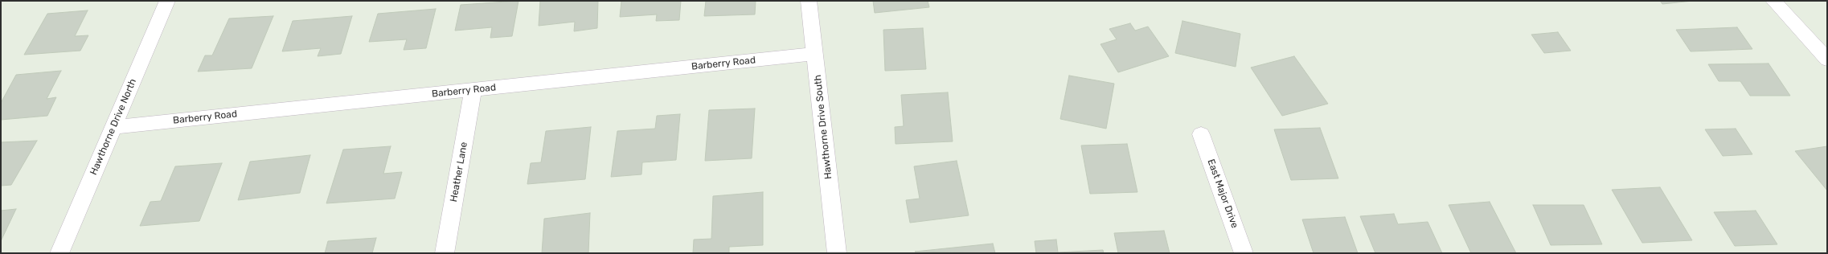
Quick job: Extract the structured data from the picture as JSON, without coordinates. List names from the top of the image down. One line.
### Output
{"streets":{"street":["Barberry Road","Hawthorne Drive North","Hawthorne Drive South","Heather Lane","East Major Drive"]},"crossings":[["Barberry Road","Hawthorne Drive North"],["Barberry Road","Hawthorne Drive South"],["Barberry Road","Heather Lane"]]}
